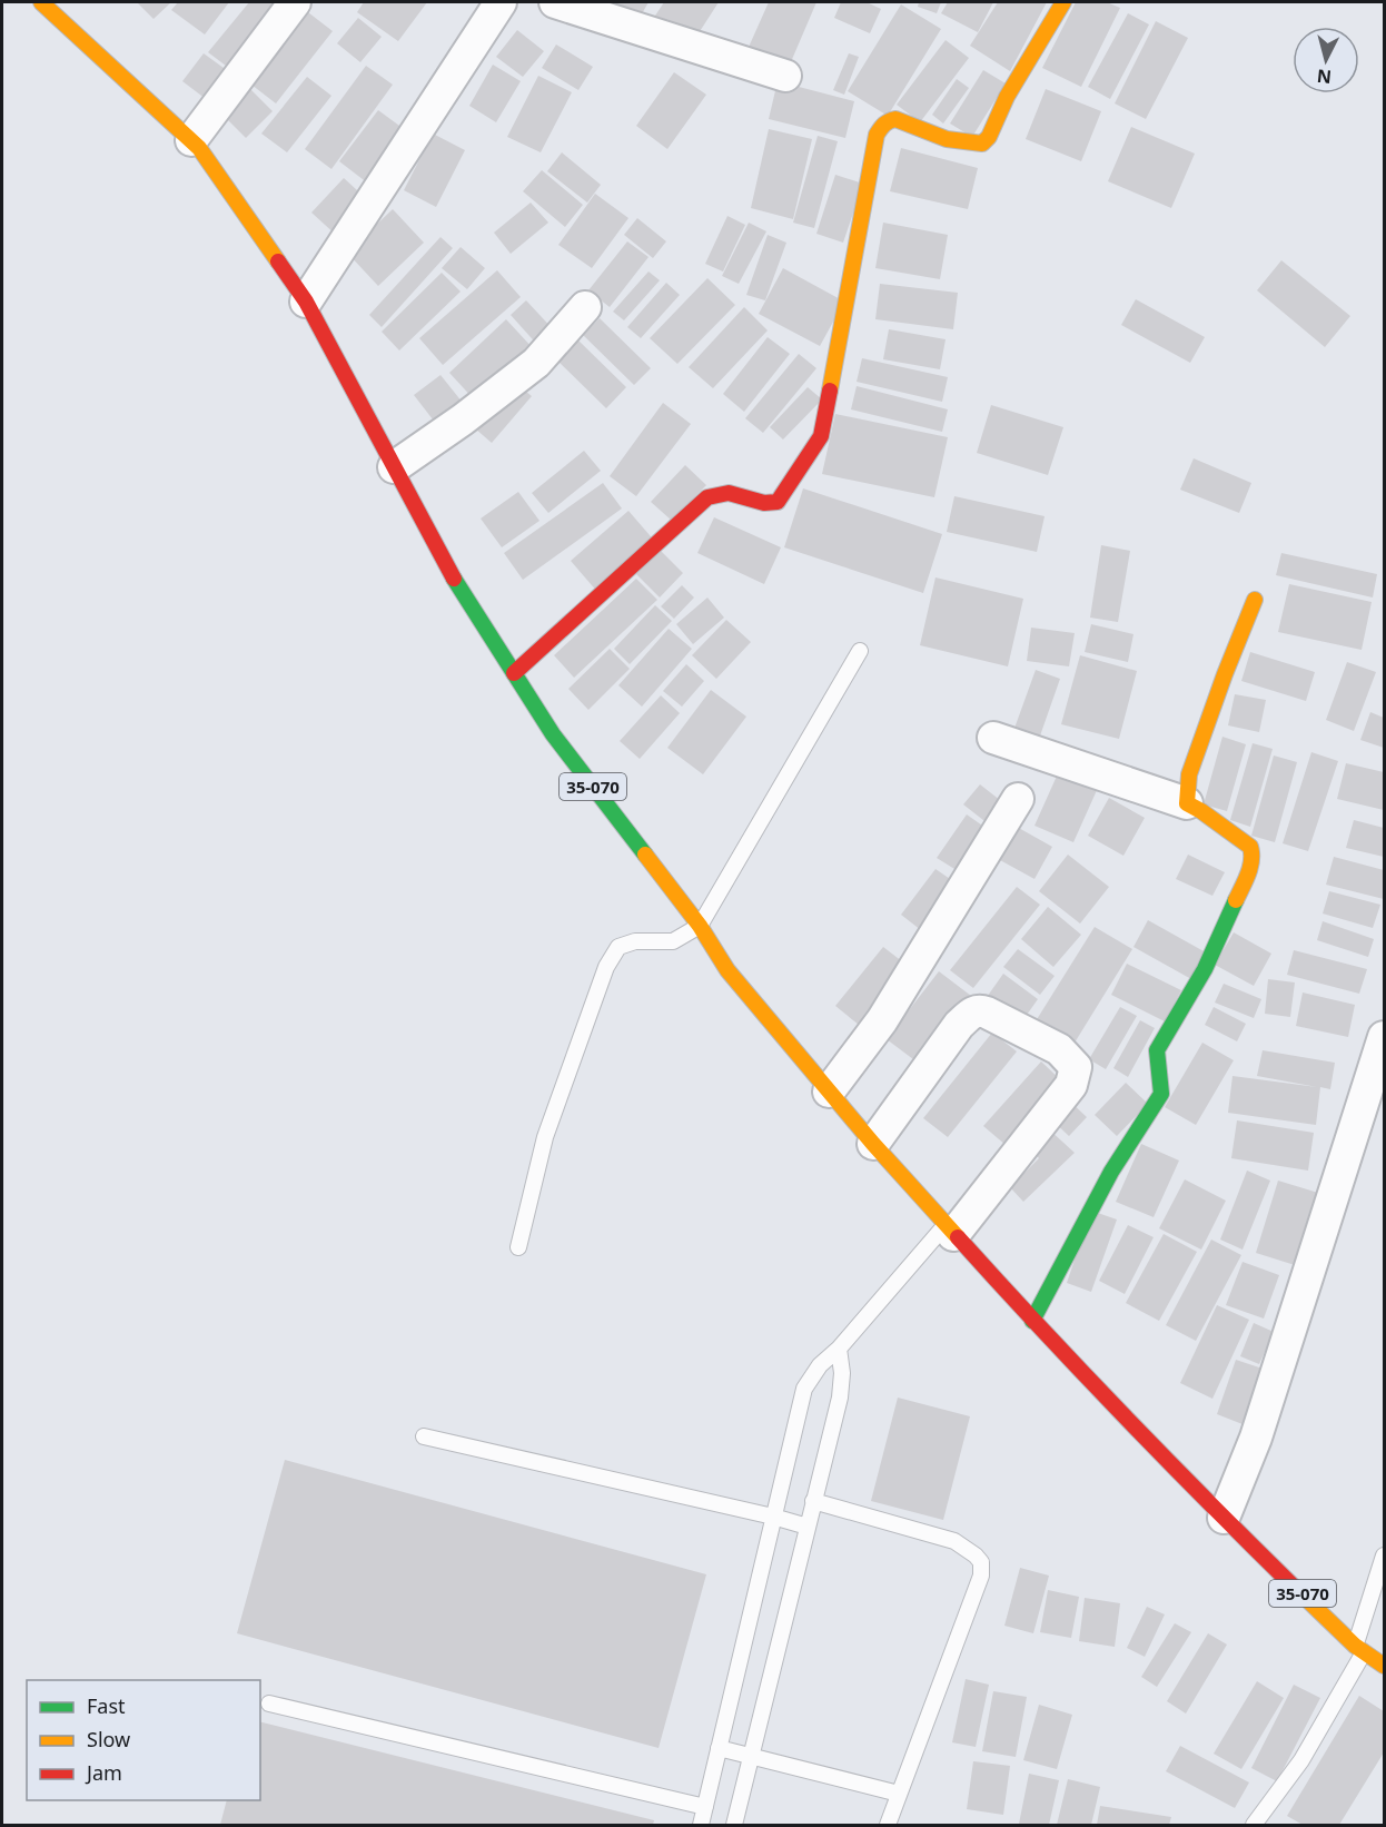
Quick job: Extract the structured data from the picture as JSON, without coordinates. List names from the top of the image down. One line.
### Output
{"streets":{"main road":["35-070"]},"legend":["Fast","Slow","Jam"],"north":"bottom"}
